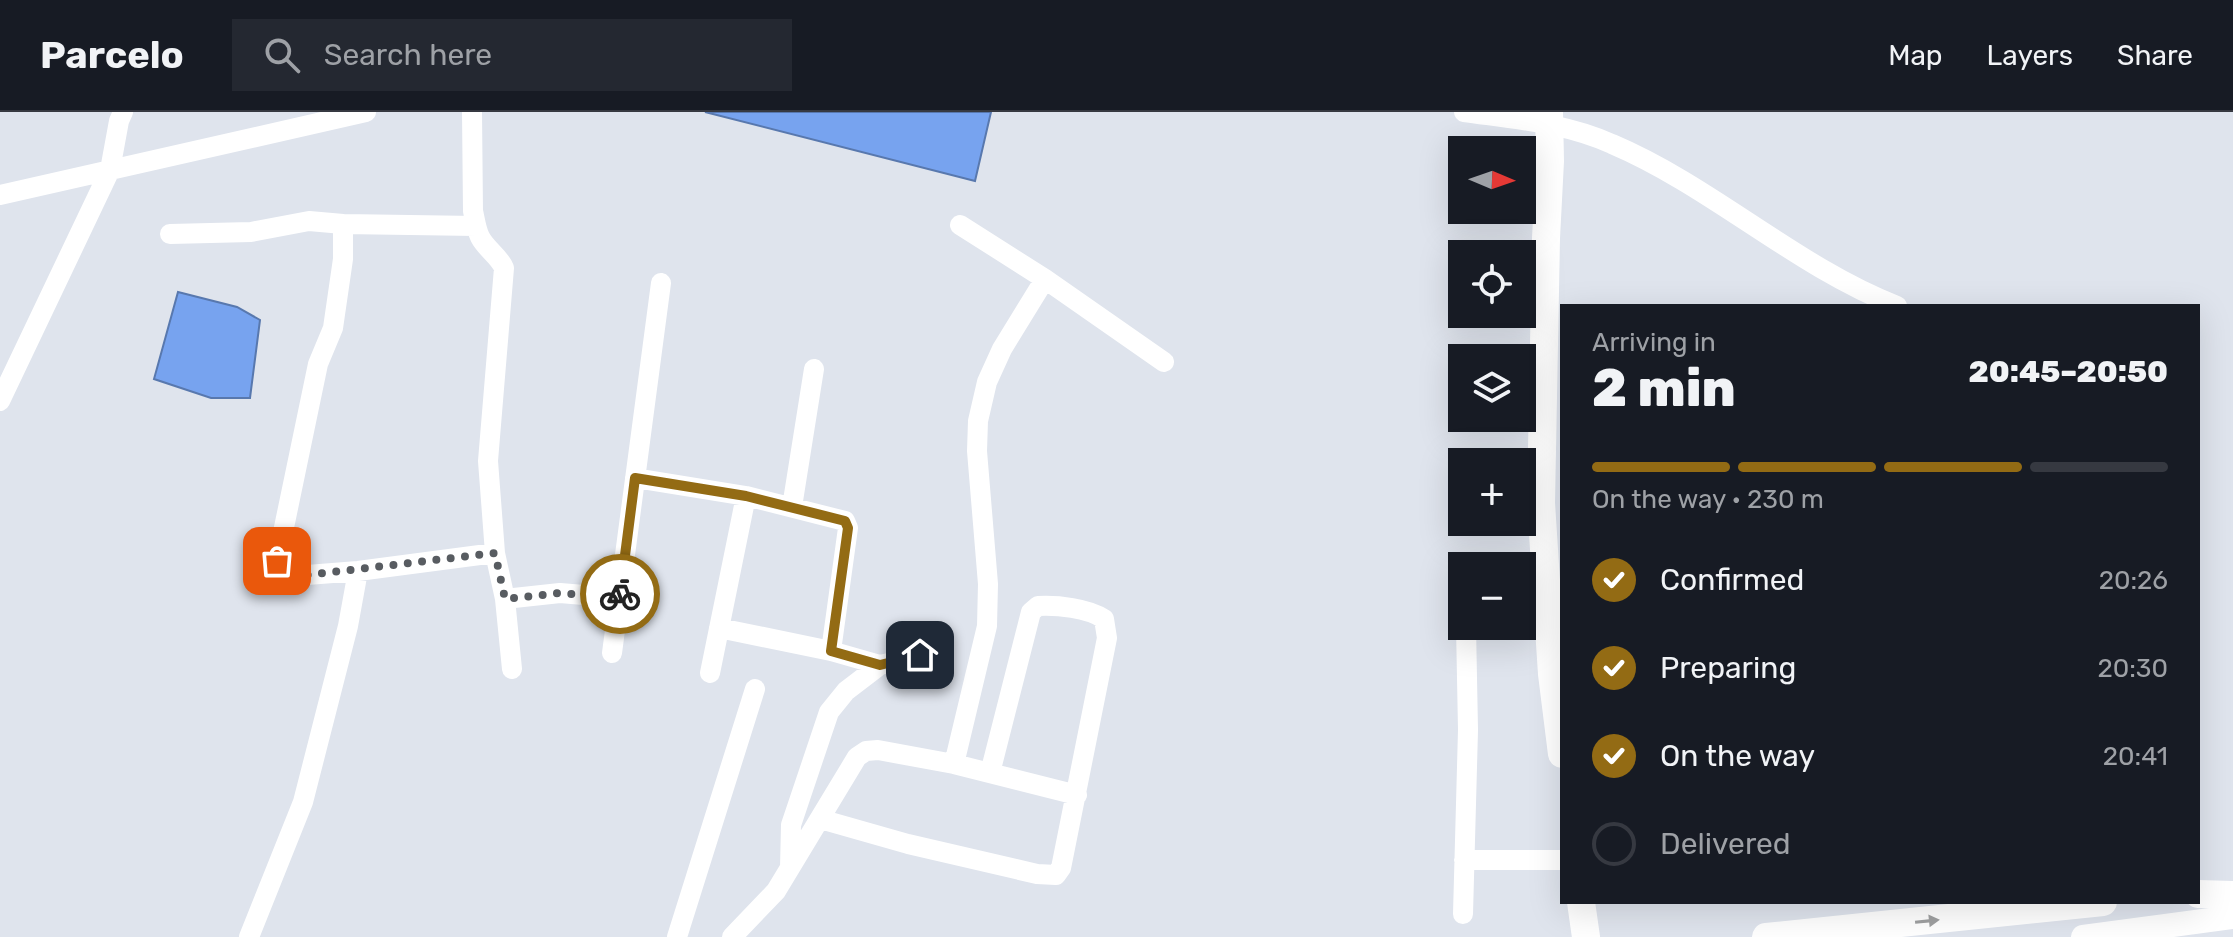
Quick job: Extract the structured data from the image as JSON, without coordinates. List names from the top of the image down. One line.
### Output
{"north":"right","page":{"header":"Parcelo","search":"Search here","nav":["Map","Layers","Share"],"map_buttons":["+","−"],"heading":["2 min","Arriving in","20:45–20:50"],"bar":"On the way · 230 m","list":[["Confirmed","20:26"],["Preparing","20:30"],["On the way","20:41"],"Delivered"]}}
